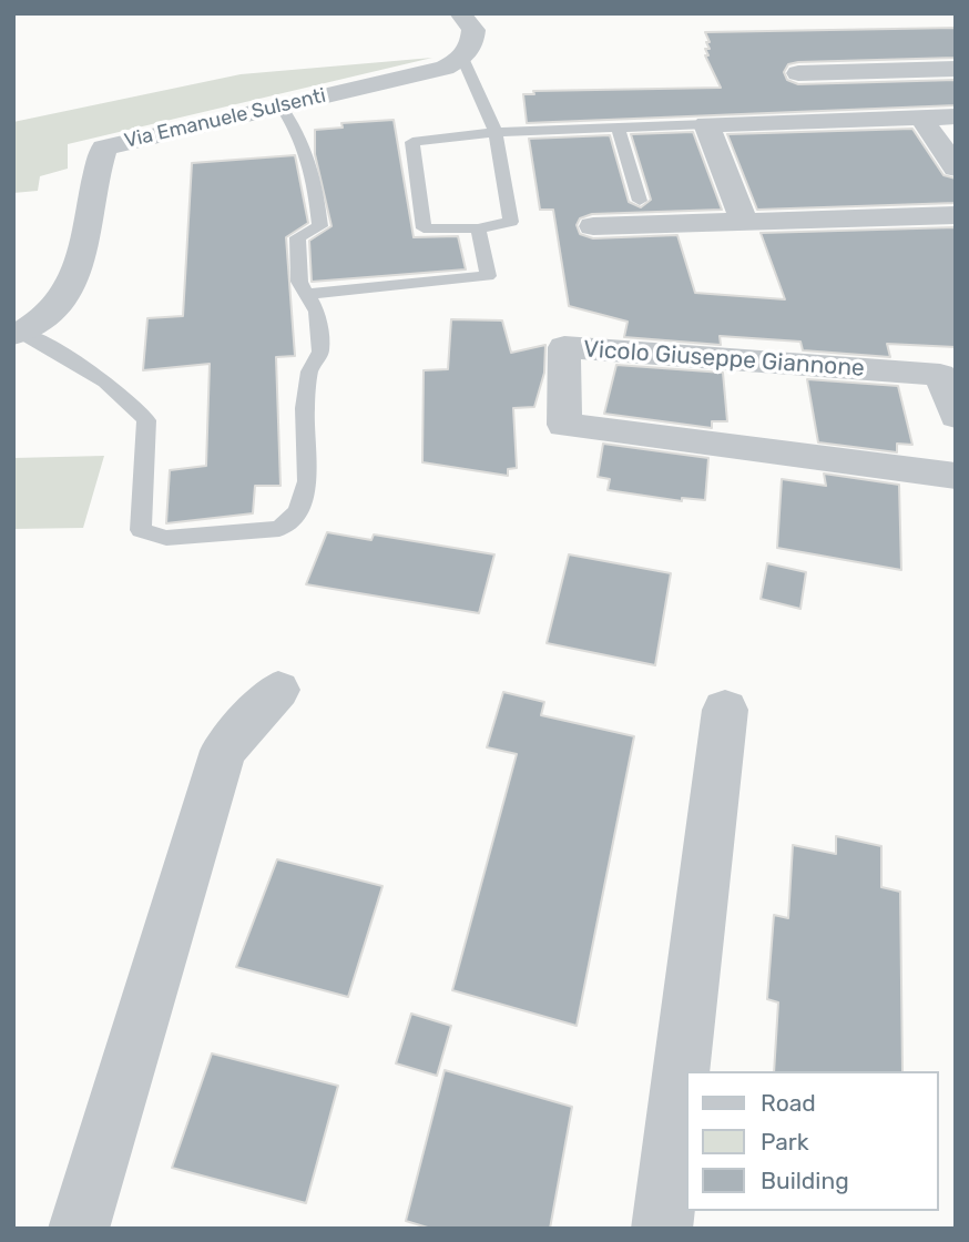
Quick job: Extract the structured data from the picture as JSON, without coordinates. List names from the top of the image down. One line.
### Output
{"streets":{"street":["Via Emanuele Sulsenti","Vicolo Giuseppe Giannone"]},"legend":["Road","Park","Building"]}
